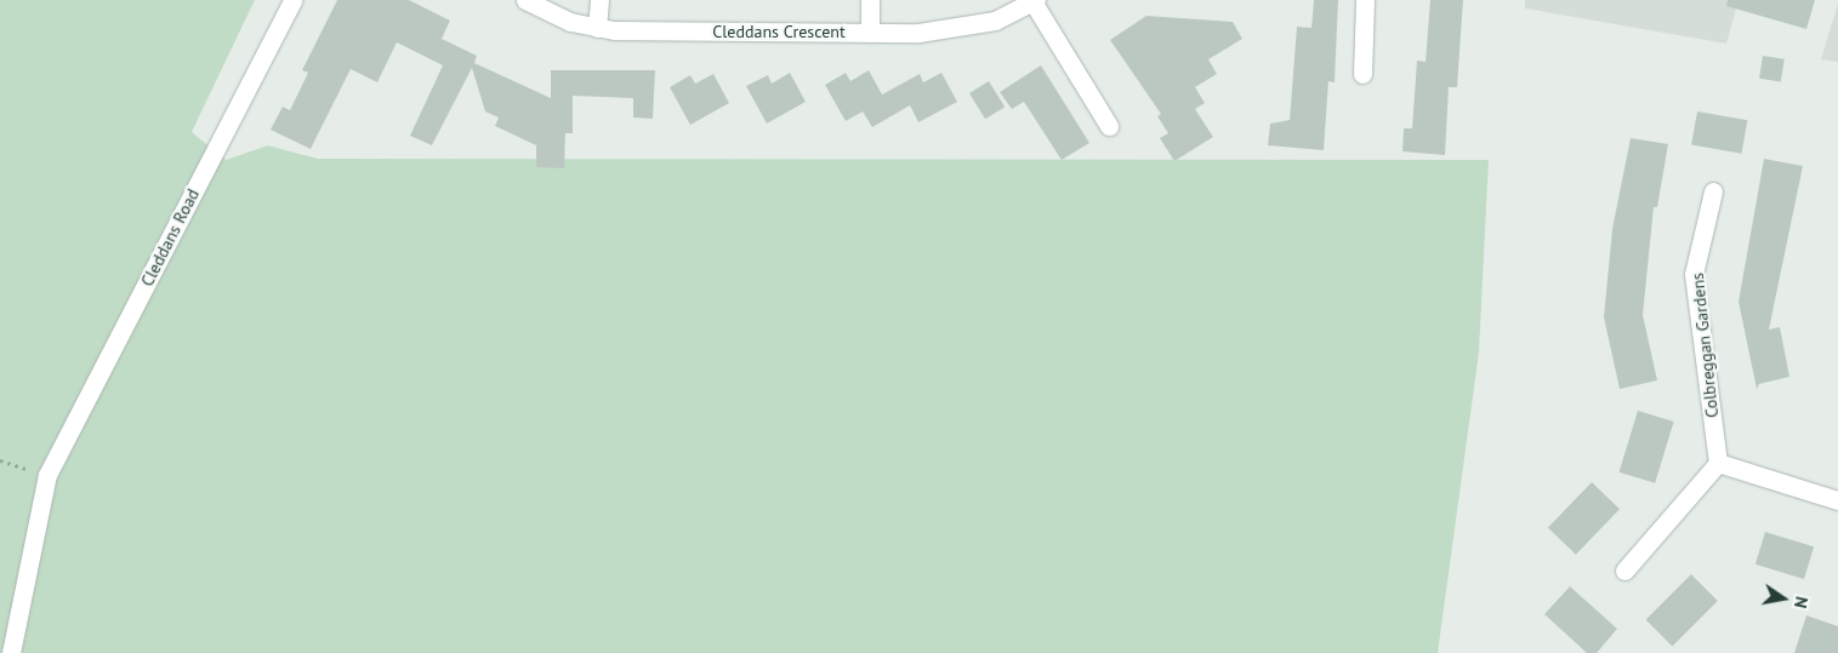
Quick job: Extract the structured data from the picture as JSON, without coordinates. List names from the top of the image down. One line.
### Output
{"streets":{"street":["Cleddans Crescent","Cleddans Road","Colbreggan Gardens"]},"north":"right"}
